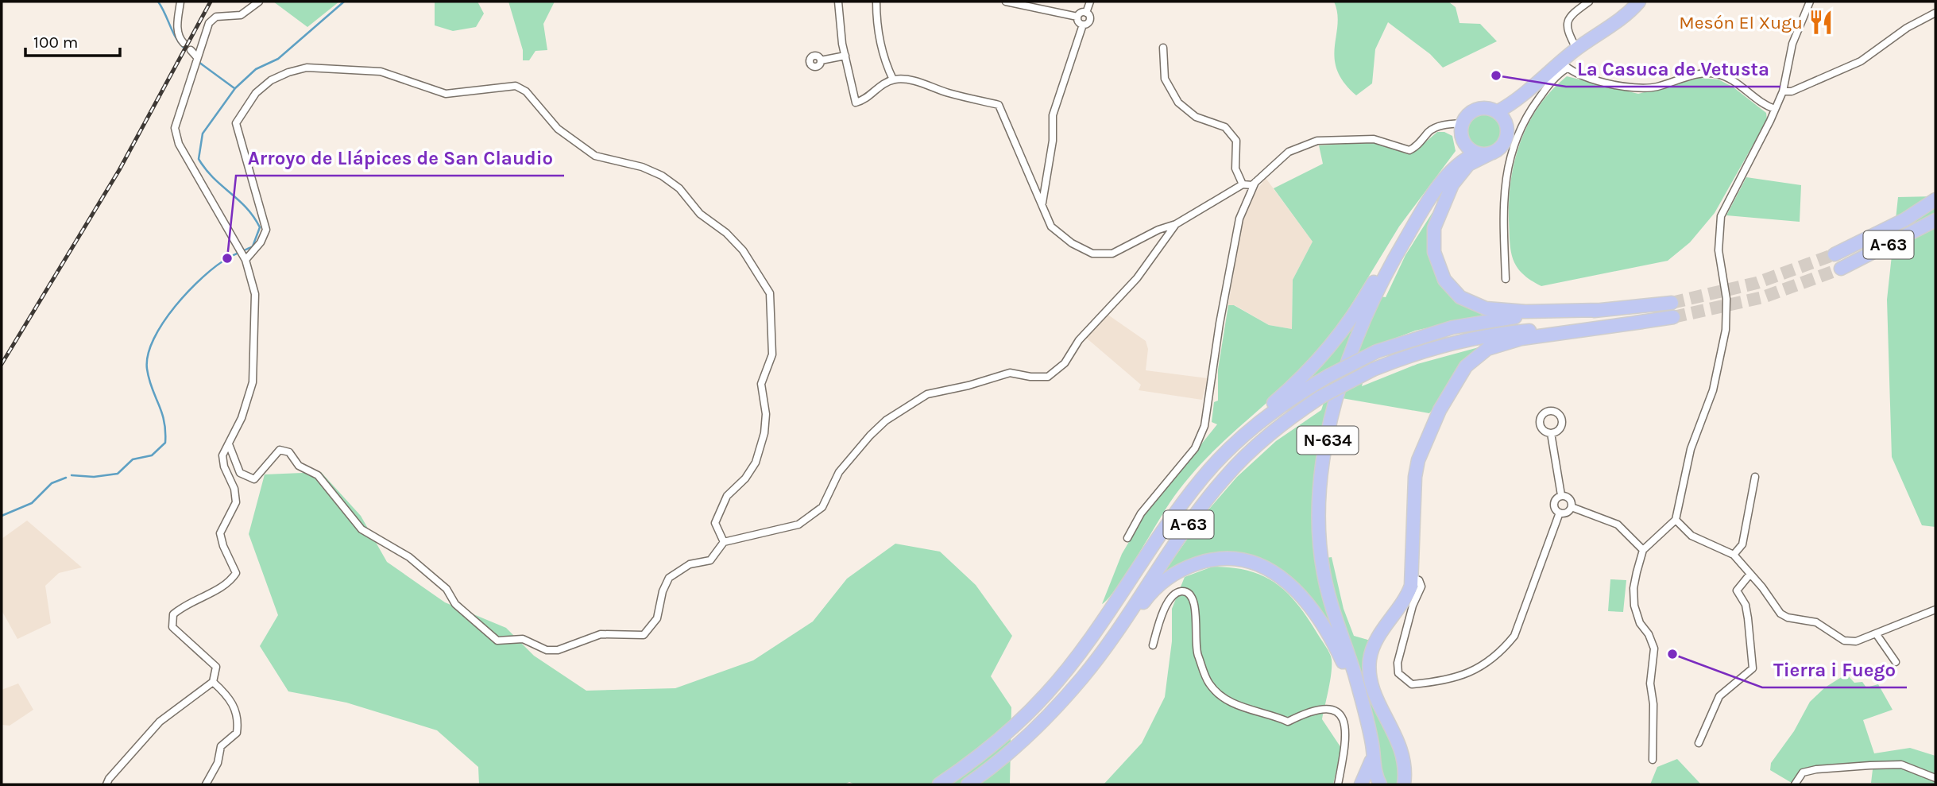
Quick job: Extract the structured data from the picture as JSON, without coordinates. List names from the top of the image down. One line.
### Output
{"streets":{"highway":["A-63","N-634"]},"places":{"restaurant":["Mesón El Xugu"],"other":["La Casuca de Vetusta","Arroyo de Llápices de San Claudio","Tierra i Fuego"]},"scale_bar":"100 m"}
